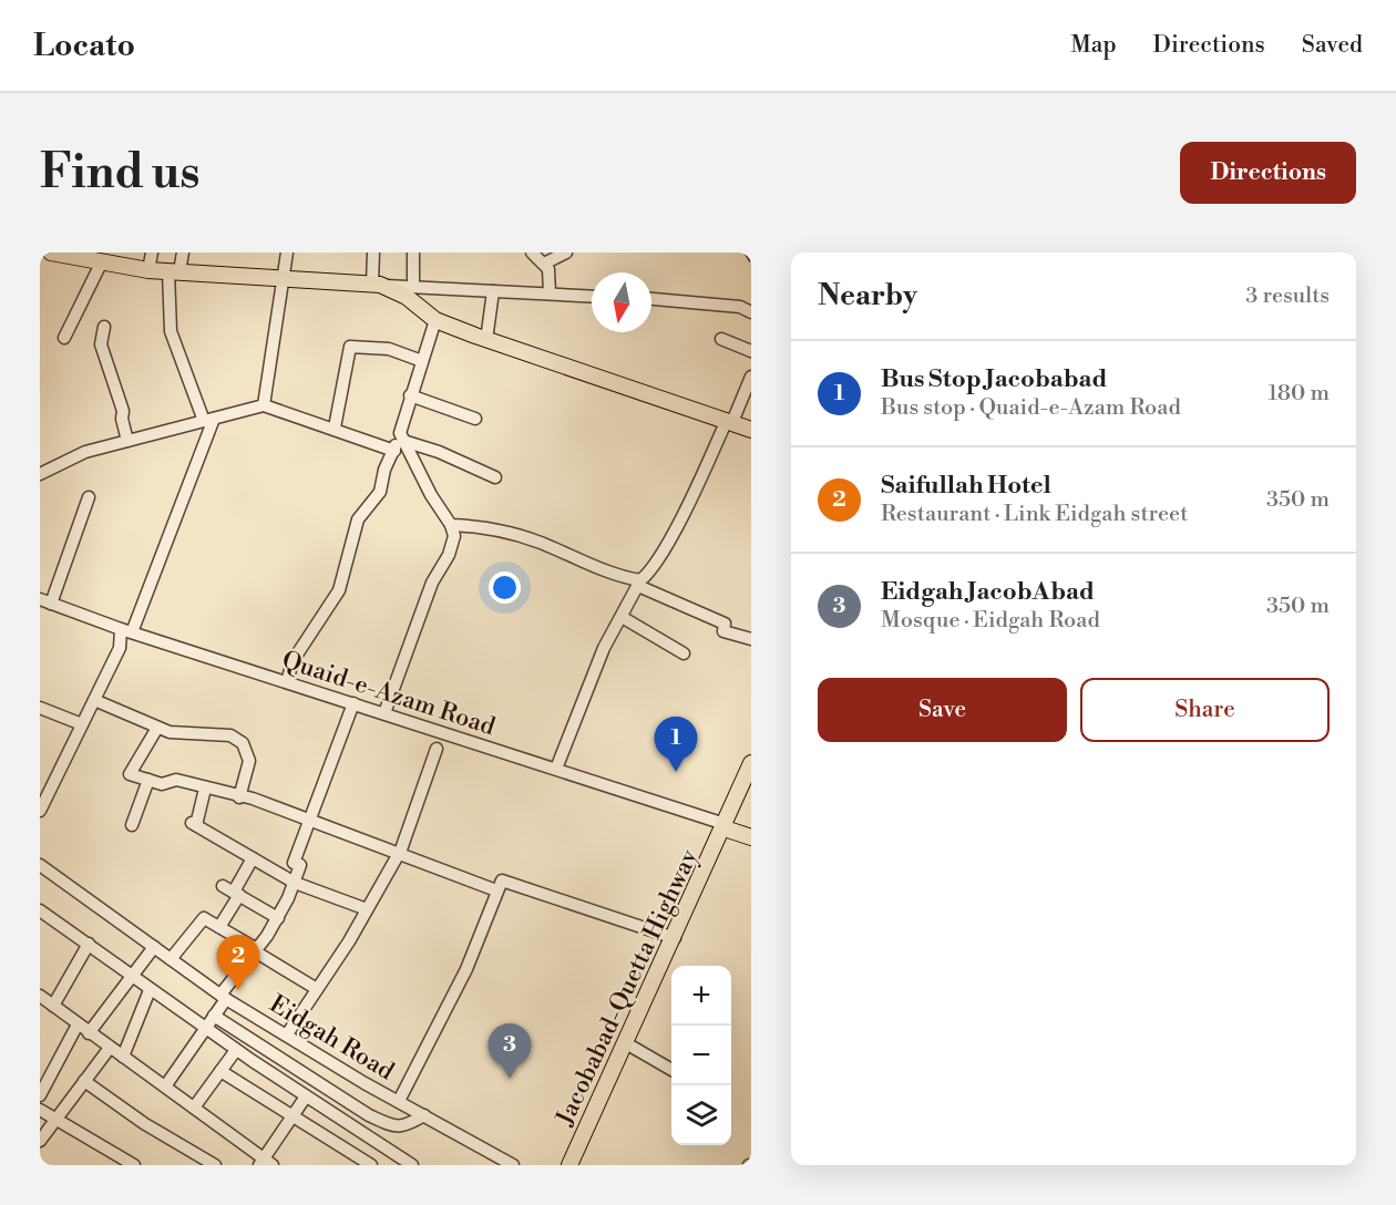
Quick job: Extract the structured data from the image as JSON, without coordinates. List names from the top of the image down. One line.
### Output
{"streets":{"main road":["Jacobabad-Quetta Highway"],"street":["Quaid-e-Azam Road","Eidgah Road"]},"crossings":[["Quaid-e-Azam Road","Jacobabad-Quetta Highway"]],"north":"bottom","page":{"header":"Locato","nav":["Map","Directions","Saved"],"buttons":["Directions",["Save","Share"]],"title":"Find us","heading":["Nearby","3 results"],"list":[{"mark":"1","name":"Bus Stop Jacobabad","note":"Bus stop · Quaid-e-Azam Road","value":"180 m"},{"mark":"2","name":"Saifullah Hotel","note":"Restaurant · Link Eidgah street","value":"350 m"},{"mark":"3","name":"Eidgah JacobAbad","note":"Mosque · Eidgah Road","value":"350 m"}],"pins":["1","2","3"],"map_buttons":["+","−"]}}
